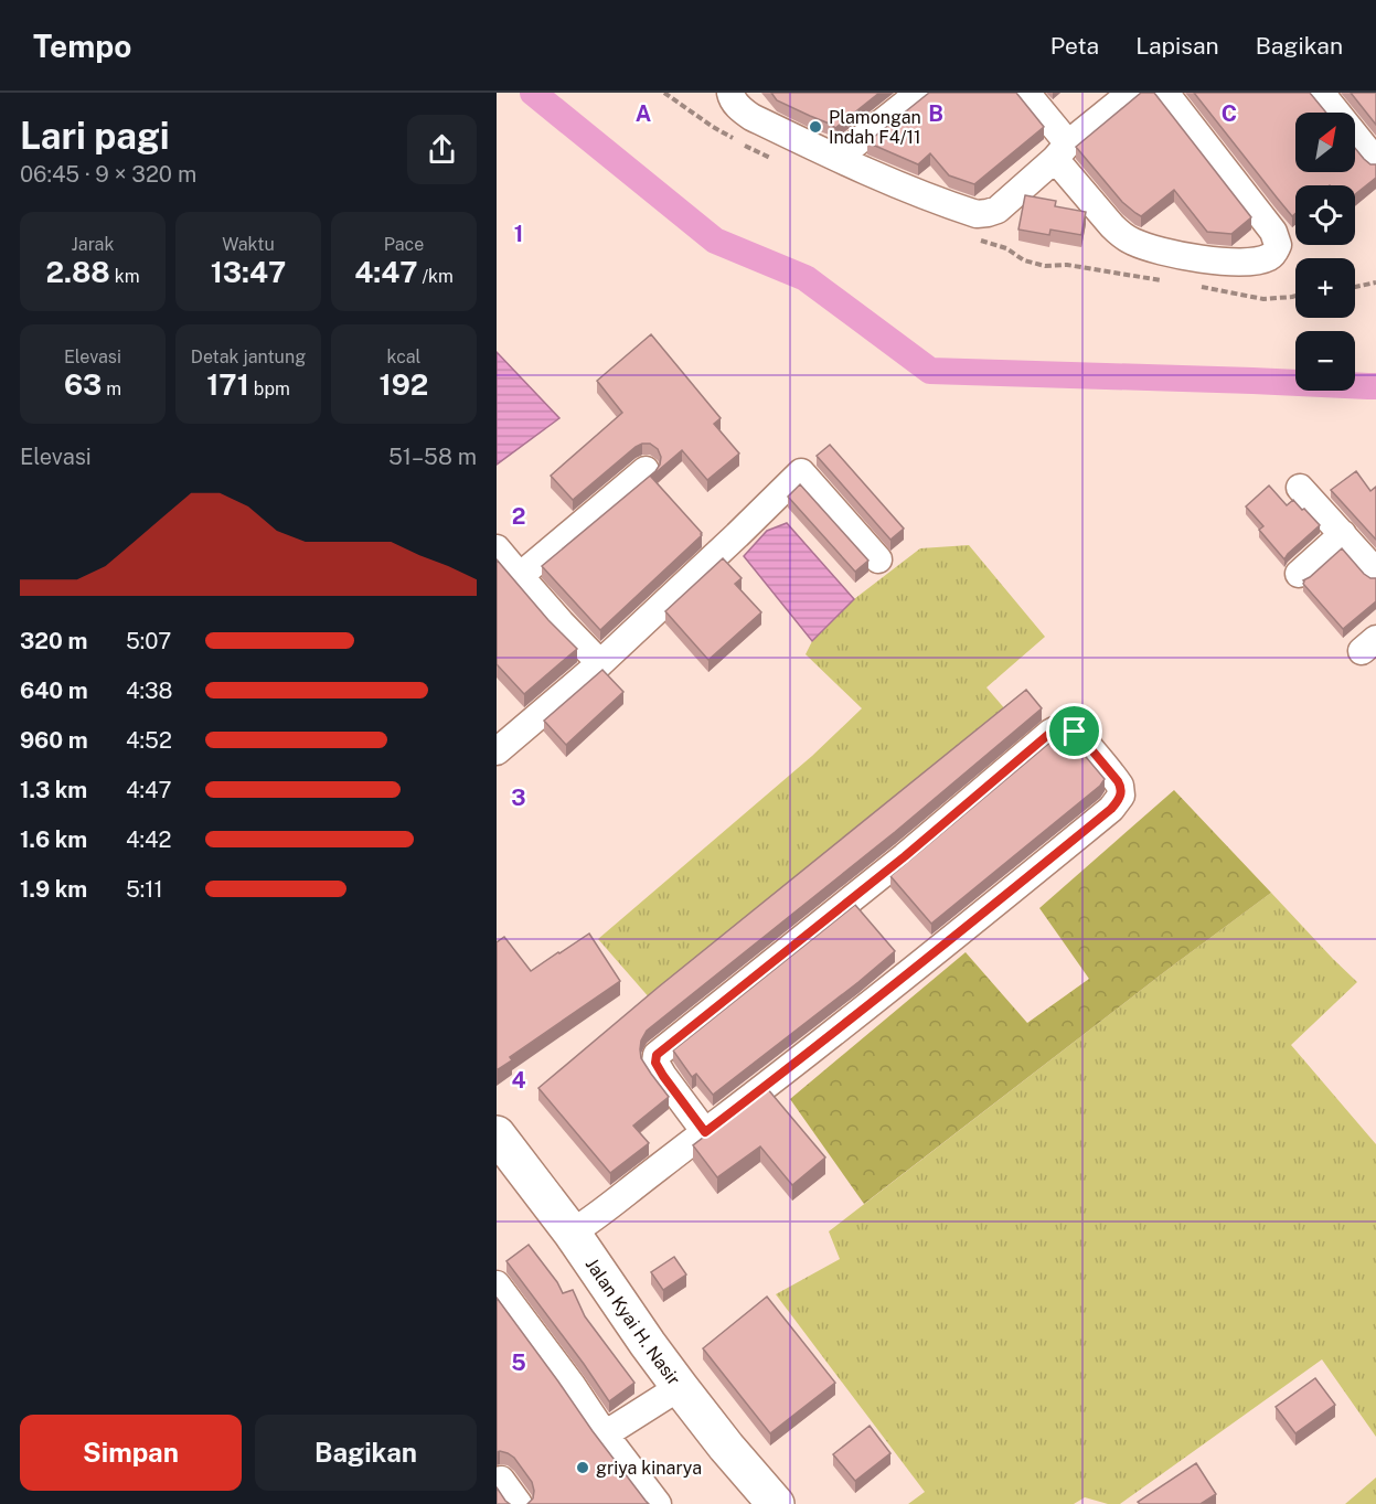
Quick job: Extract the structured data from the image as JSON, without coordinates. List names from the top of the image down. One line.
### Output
{"streets":{"main road":["Jalan Kyai H. Nasir"]},"places":["Plamongan Indah F4/11","griya kinarya"],"north":"top right","page":{"header":"Tempo","nav":["Peta","Lapisan","Bagikan"],"heading":["Lari pagi","06:45 · 9 × 320 m"],"map_buttons":["+","−"],"stats":[["Jarak","2.88 km"],["Waktu","13:47"],["Pace","4:47 /km"],["Elevasi","63 m"],["Detak jantung","171 bpm"],["kcal","192"]],"chart":["Elevasi","51–58 m"],"list":[{"name":"320 m","note":"5:07"},{"name":"640 m","note":"4:38"},{"name":"960 m","note":"4:52"},{"name":"1.3 km","note":"4:47"},{"name":"1.6 km","note":"4:42"},{"name":"1.9 km","note":"5:11"}],"buttons":["Simpan","Bagikan"]},"grid":{"columns":["A","B","C"],"rows":["1","2","3","4","5"]}}
